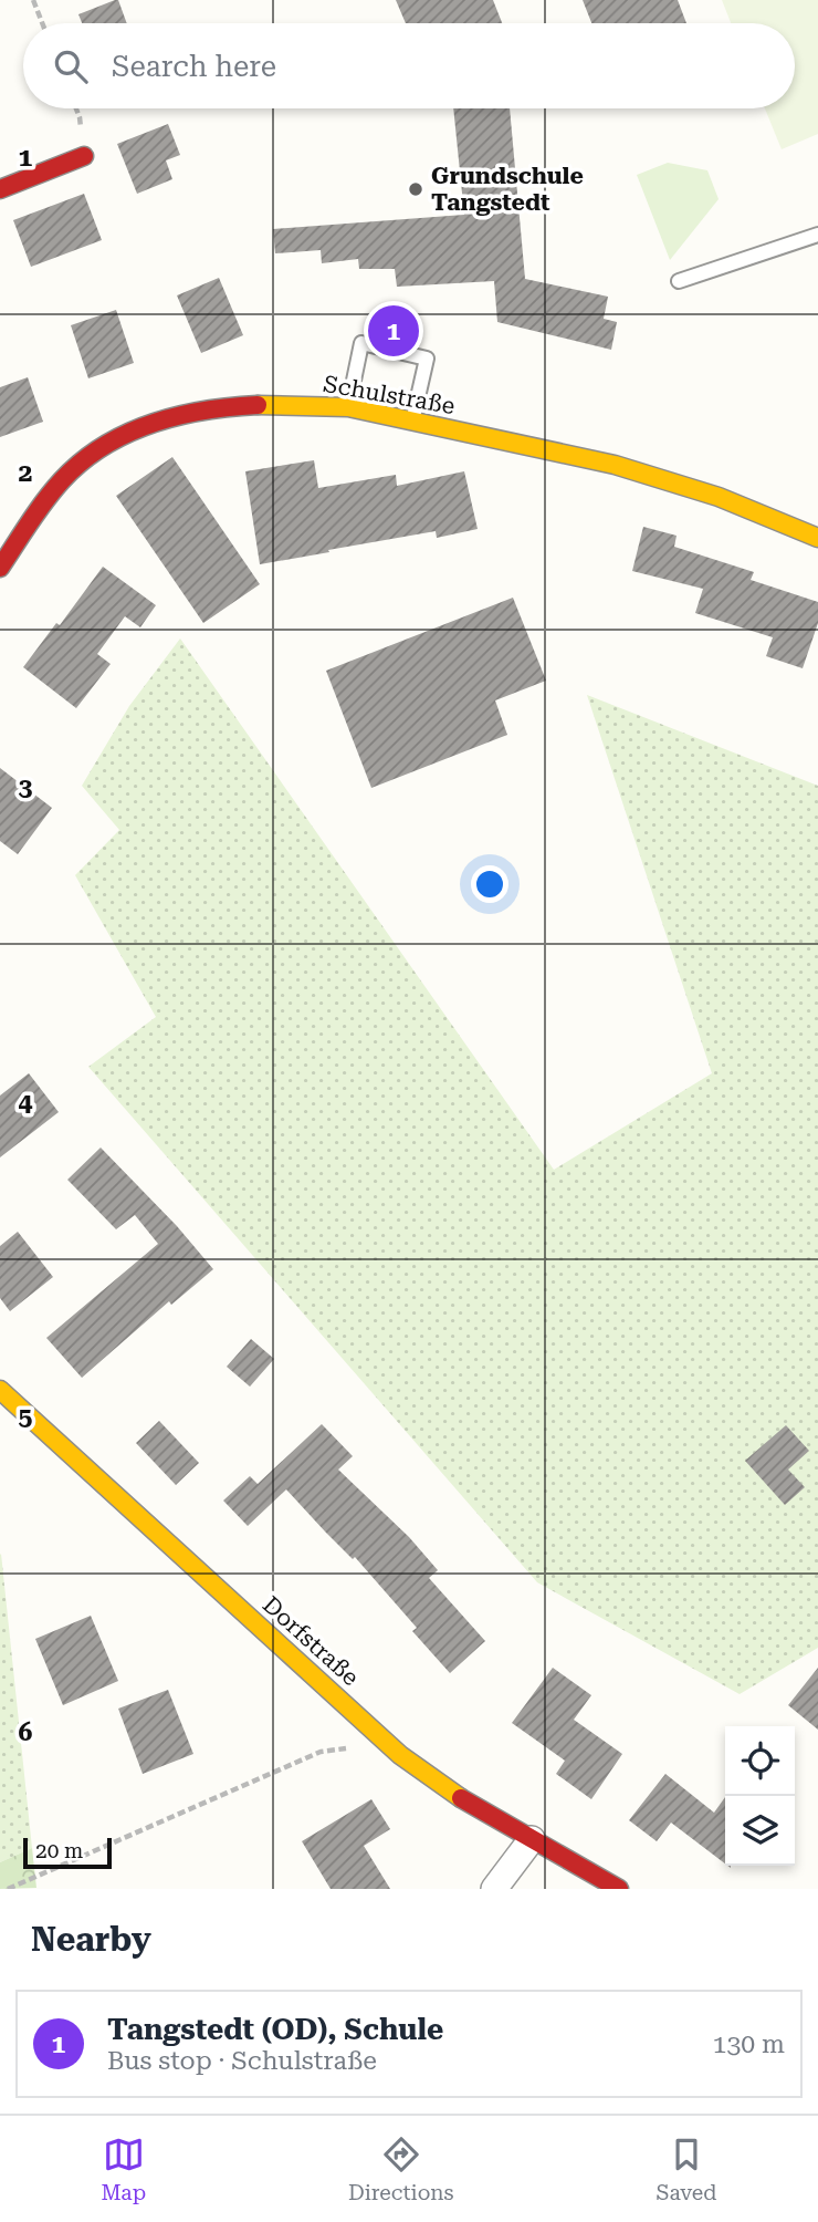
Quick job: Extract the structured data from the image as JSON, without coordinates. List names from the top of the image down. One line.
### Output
{"streets":{"street":["Schulstraße","Dorfstraße"]},"places":["Grundschule Tangstedt"],"scale_bar":"20 m","page":{"search":"Search here","pins":"1","scale":"20 m","heading":"Nearby","list":[{"mark":"1","name":"Tangstedt (OD), Schule","note":"Bus stop · Schulstraße","value":"130 m"}],"nav":["Map","Directions","Saved"]},"grid":{"rows":["1","2","3","4","5","6"]}}
